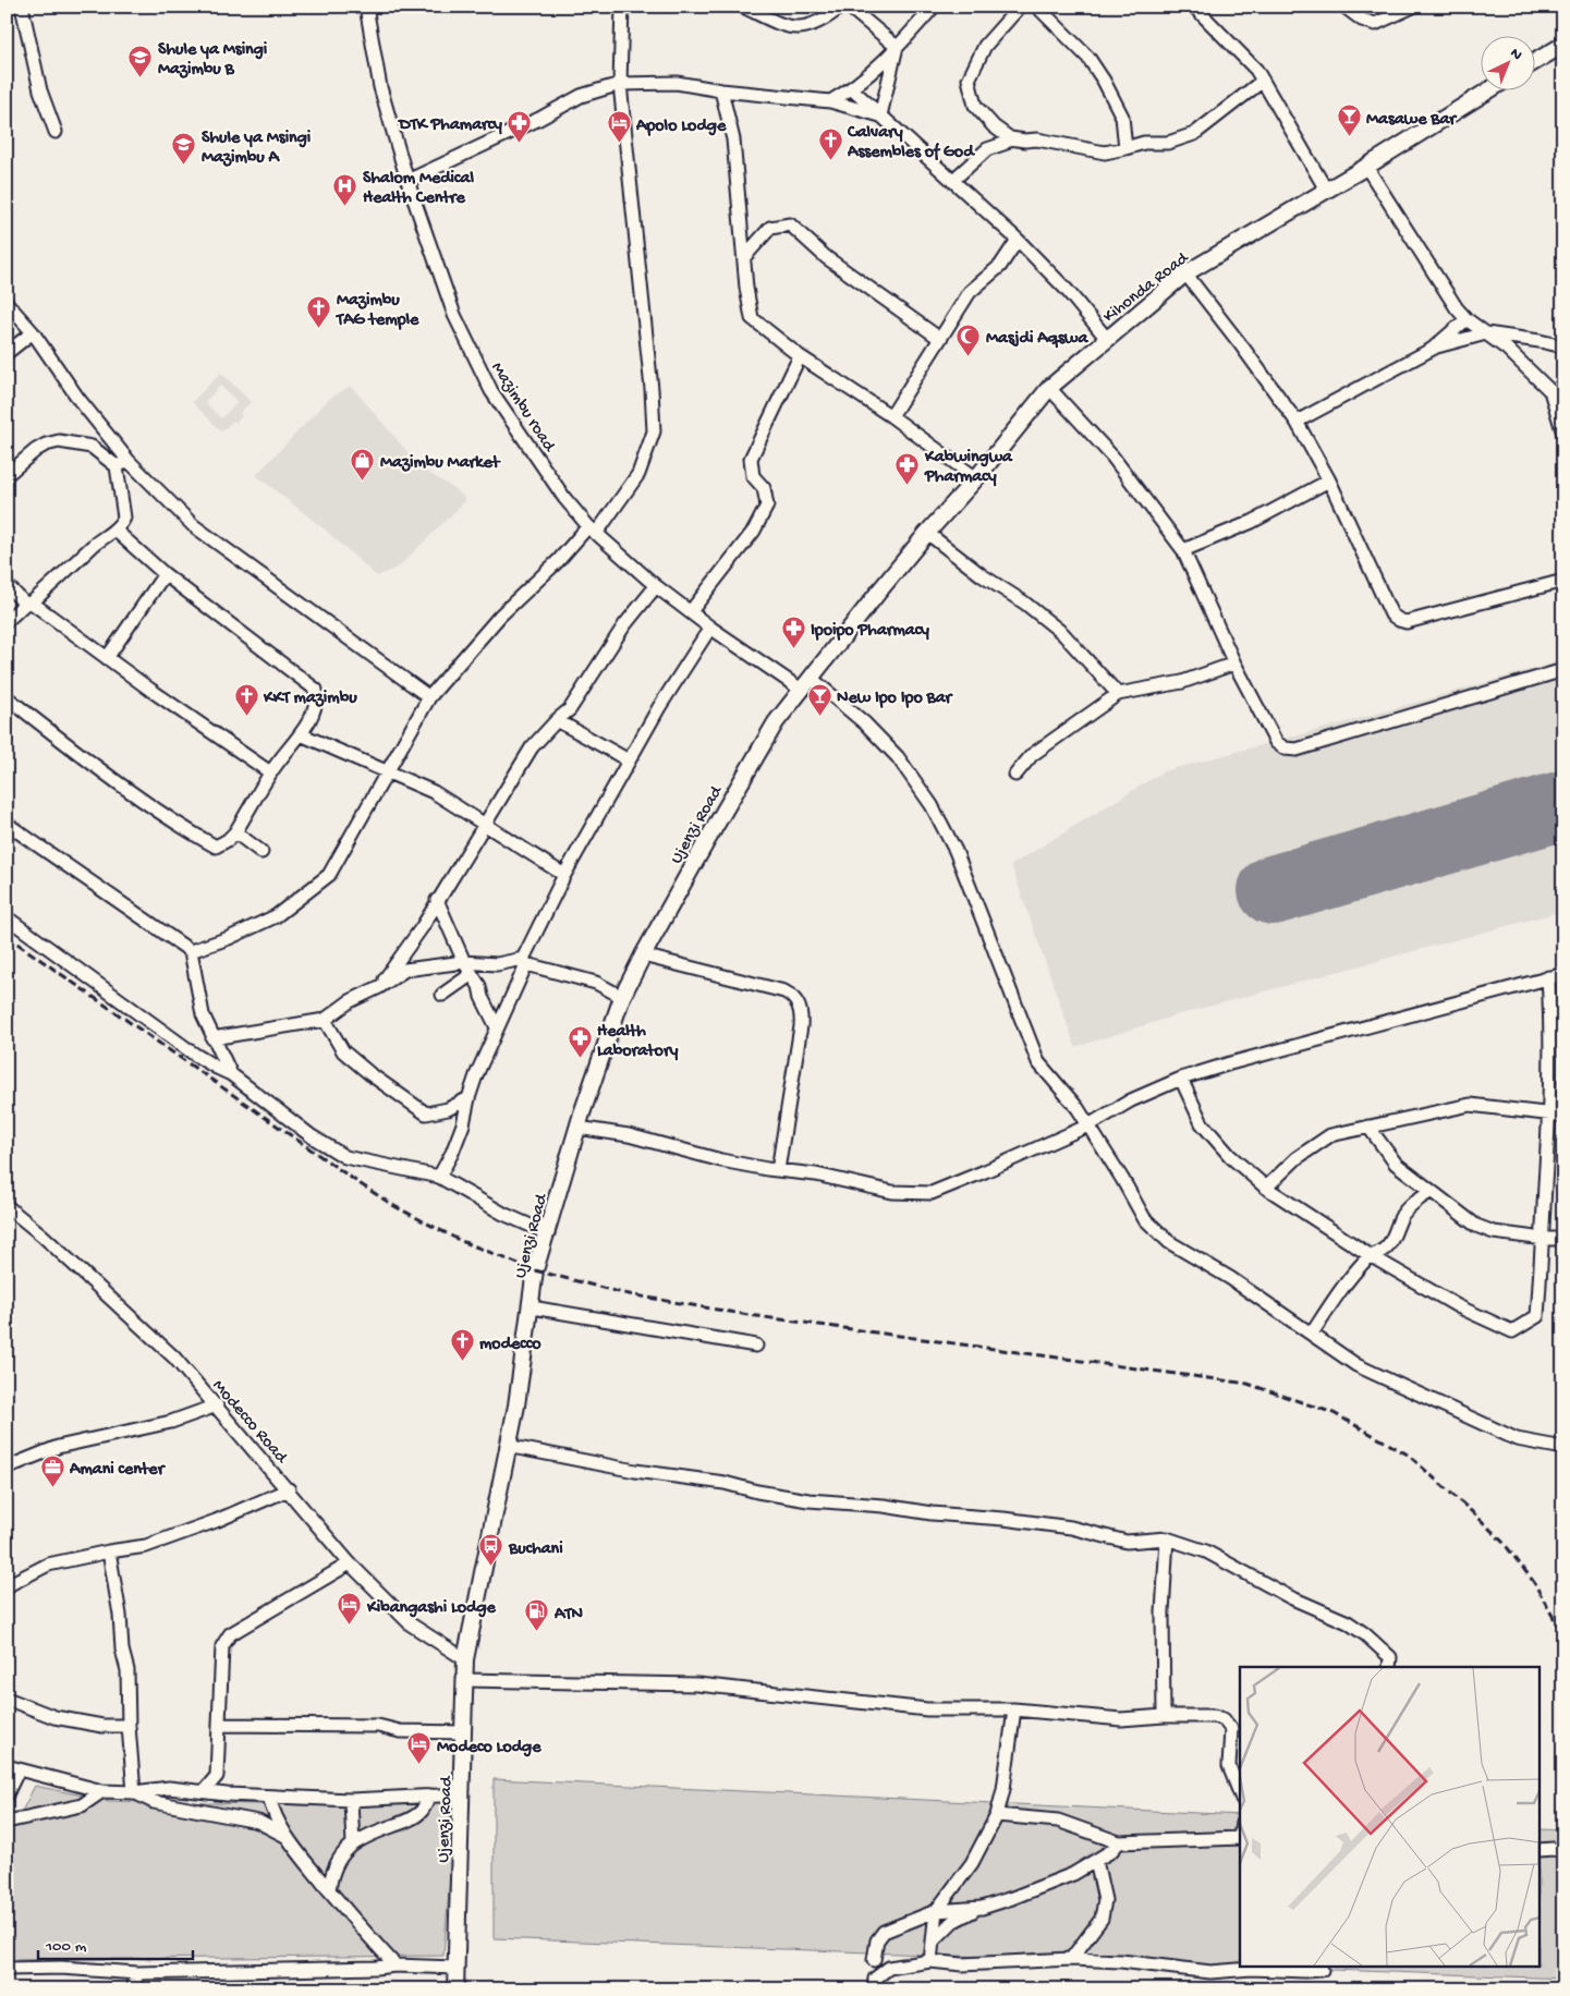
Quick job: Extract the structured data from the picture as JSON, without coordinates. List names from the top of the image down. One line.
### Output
{"streets":{"street":["Kihonda Road","Mazimbu road","Ujenzi Road","Modecco Road"]},"crossings":[["Kihonda Road","Mazimbu road"],["Kihonda Road","Ujenzi Road"],["Mazimbu road","Ujenzi Road"],["Ujenzi Road","Modecco Road"]],"places":{"school or university":["Shule ya Msingi Mazimbu B","Shule ya Msingi Mazimbu A"],"bar":["Masawe Bar","New Ipo Ipo Bar"],"pharmacy":["DTK Phamarcy","Kabwingwa Pharmacy","Ipoipo Pharmacy","Health Laboratory"],"hotel":["Apolo Lodge","Kibangashi Lodge","Modeco Lodge"],"church":["Calvary Assembles of God","Mazimbu TAG temple","KKT mazimbu","modecco"],"hospital":["Shalom Medical Health Centre"],"mosque":["Masjdi Aqswa"],"shop":["Mazimbu Market"],"office":["Amani center"],"bus stop":["Buchani"],"fuel station":["ATN"]},"scale_bar":"100 m","north":"top right"}
